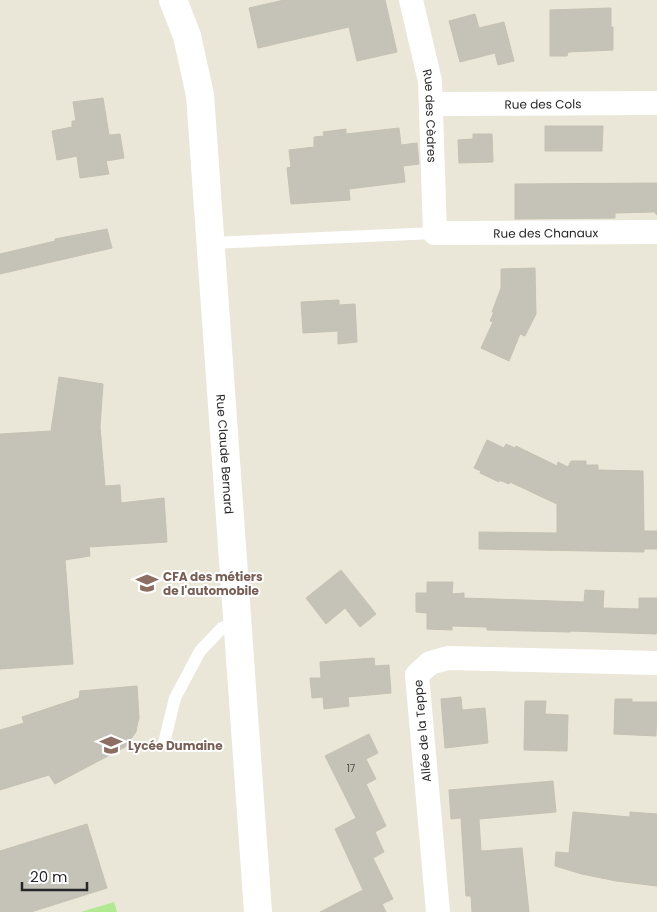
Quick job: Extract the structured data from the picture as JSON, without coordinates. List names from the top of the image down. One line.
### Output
{"streets":{"street":["Rue des Cols","Rue des Cèdres","Rue des Chanaux","Rue Claude Bernard","Allée de la Teppe"]},"crossings":[["Rue des Cols","Rue des Cèdres"],["Rue des Cèdres","Rue des Chanaux"]],"places":{"school or university":["CFA des métiers de l'automobile","Lycée Dumaine"]},"house_numbers":["17"],"scale_bar":"20 m"}
